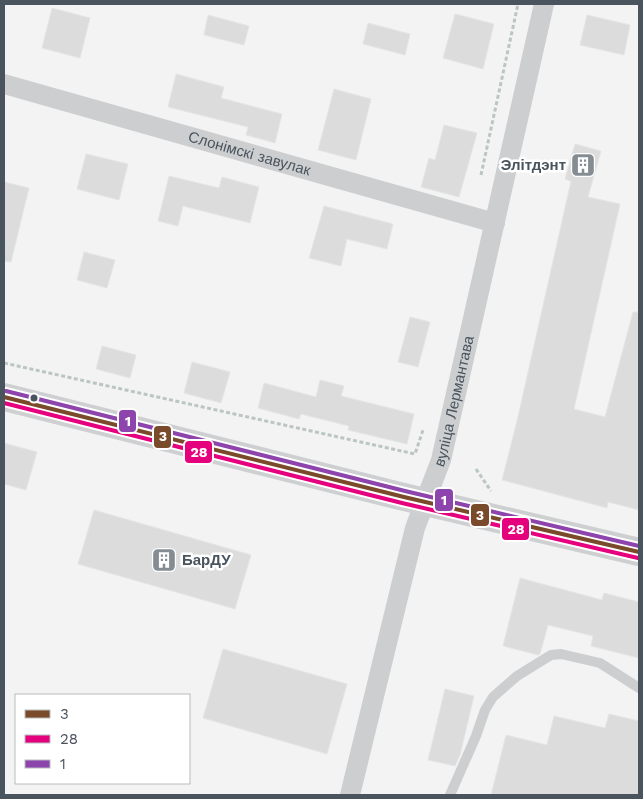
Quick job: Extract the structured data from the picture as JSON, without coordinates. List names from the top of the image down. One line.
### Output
{"streets":{"street":["Слонімскі завулак","вуліца Лермантава"]},"crossings":[["Слонімскі завулак","вуліца Лермантава"]],"places":{"building":["Элітдэнт","БарДУ"]},"lines":["transit line 1","transit line 3","transit line 28"],"legend":["3","28","1"]}
